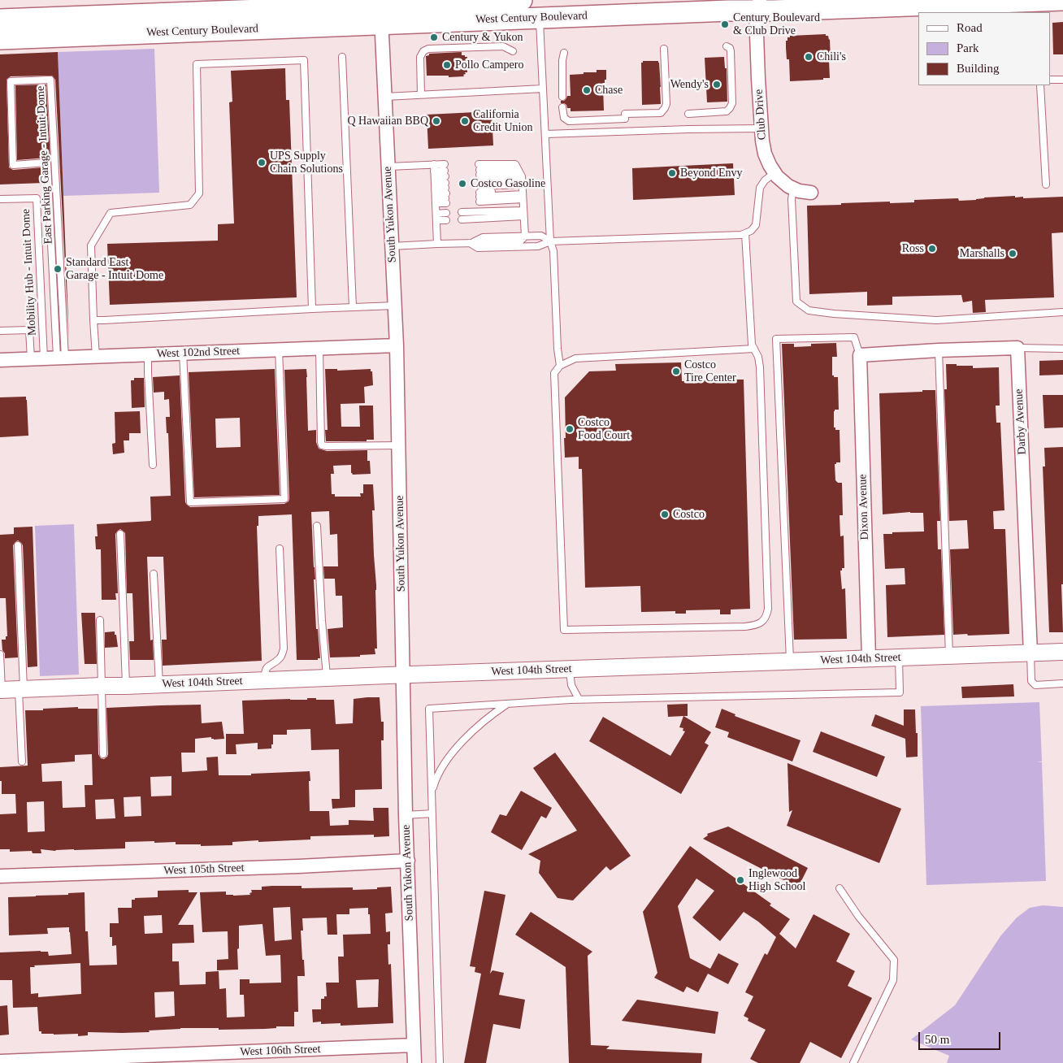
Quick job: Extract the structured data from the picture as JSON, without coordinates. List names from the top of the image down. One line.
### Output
{"streets":{"main road":["West Century Boulevard"],"street":["Club Drive","South Yukon Avenue","West 102nd Street","Darby Avenue","Dixon Avenue","West 104th Street","West 105th Street","West 106th Street"],"lane":["East Parking Garage - Intuit Dome","Mobility Hub - Intuit Dome"]},"crossings":[["West Century Boulevard","Club Drive"],["West Century Boulevard","South Yukon Avenue"],["East Parking Garage - Intuit Dome","Mobility Hub - Intuit Dome"],["East Parking Garage - Intuit Dome","West 102nd Street"],["South Yukon Avenue","West 102nd Street"],["South Yukon Avenue","West 104th Street"],["South Yukon Avenue","West 105th Street"],["South Yukon Avenue","West 106th Street"],["Mobility Hub - Intuit Dome","West 102nd Street"],["Darby Avenue","West 104th Street"],["Dixon Avenue","West 104th Street"]],"places":["Century Boulevard & Club Drive","Century & Yukon","Chili's","Pollo Campero","Wendy's","Chase","Q Hawaiian BBQ","California Credit Union","UPS Supply Chain Solutions","Beyond Envy","Costco Gasoline","Ross","Marshalls","Standard East Garage - Intuit Dome","Costco Tire Center","Costco Food Court","Costco","Inglewood High School"],"legend":["Road","Park","Building"],"scale_bar":"50 m"}
